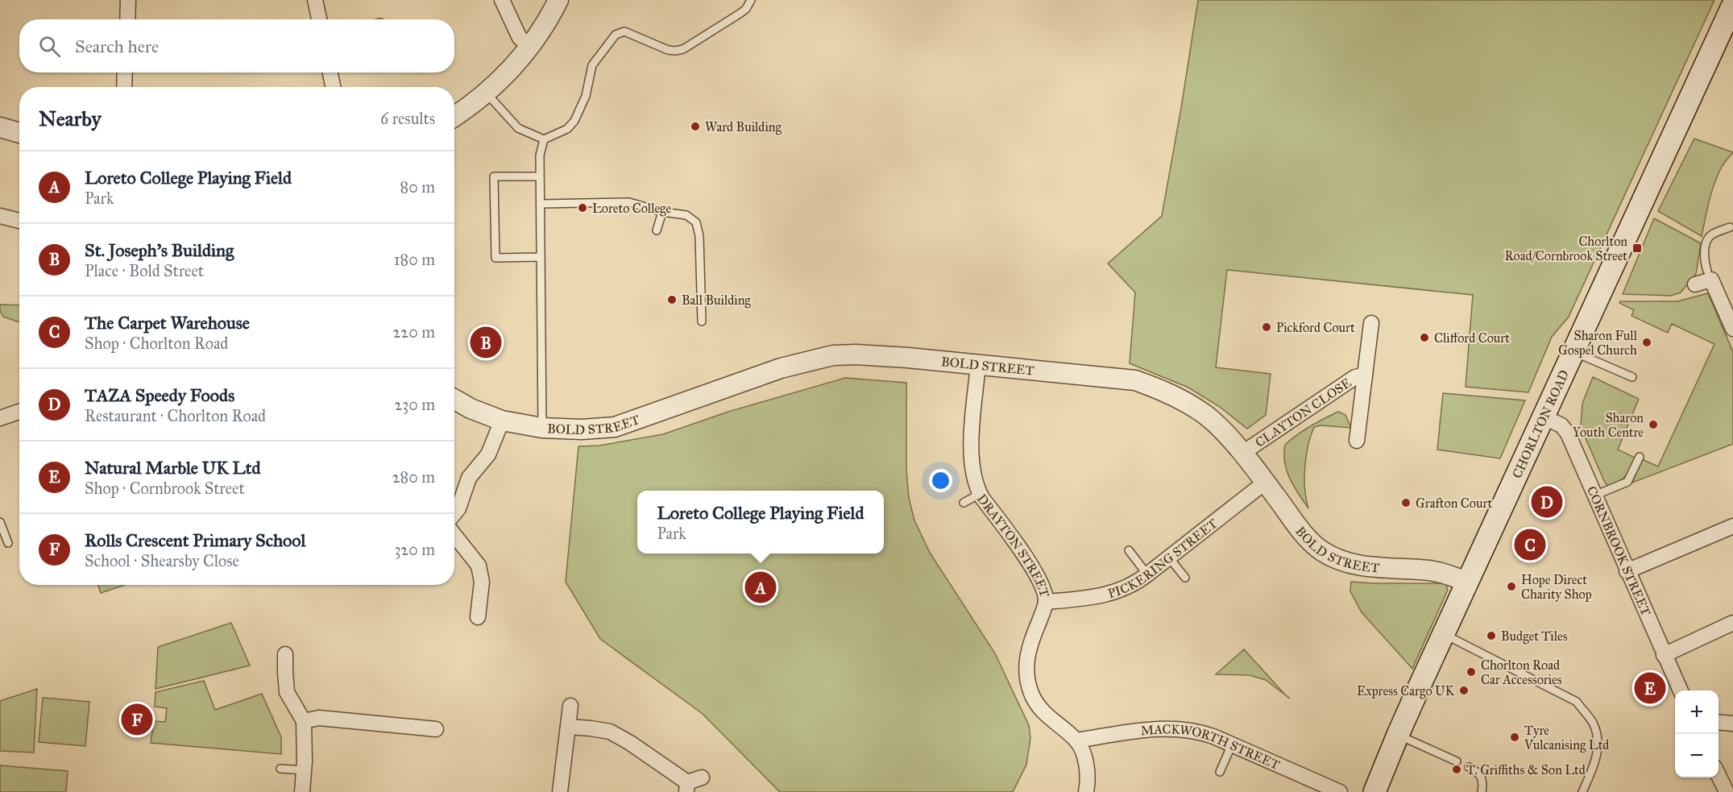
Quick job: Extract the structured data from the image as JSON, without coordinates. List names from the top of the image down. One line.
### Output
{"streets":{"main road":["CHORLTON ROAD"],"street":["BOLD STREET","CLAYTON CLOSE","DRAYTON STREET","CORNBROOK STREET","PICKERING STREET","MACKWORTH STREET"]},"crossings":[["BOLD STREET","CLAYTON CLOSE"],["BOLD STREET","CHORLTON ROAD"],["BOLD STREET","DRAYTON STREET"],["BOLD STREET","PICKERING STREET"],["CHORLTON ROAD","CORNBROOK STREET"],["DRAYTON STREET","PICKERING STREET"],["DRAYTON STREET","MACKWORTH STREET"]],"places":{"other":["Ward Building","Loreto College","Ball Building","Pickford Court","Clifford Court","Sharon Full Gospel Church","Sharon Youth Centre","Grafton Court","Hope Direct Charity Shop","Budget Tiles","Chorlton Road Car Accessories","Express Cargo UK","Tyre Vulcanising Ltd","T. Griffiths & Son Ltd"],"transit":["Chorlton Road/Cornbrook Street"]},"page":{"search":"Search here","heading":["Nearby","6 results"],"list":[{"mark":"A","name":"Loreto College Playing Field","note":"Park","value":"80 m"},{"mark":"B","name":"St. Joseph's Building","note":"Place · Bold Street","value":"180 m"},{"mark":"C","name":"The Carpet Warehouse","note":"Shop · Chorlton Road","value":"220 m"},{"mark":"D","name":"TAZA Speedy Foods","note":"Restaurant · Chorlton Road","value":"230 m"},{"mark":"E","name":"Natural Marble UK Ltd","note":"Shop · Cornbrook Street","value":"280 m"},{"mark":"F","name":"Rolls Crescent Primary School","note":"School · Shearsby Close","value":"320 m"}],"pins":["B","D","C","A","E","F"],"popup":["Loreto College Playing Field","Park"],"map_buttons":["+","−"]}}
